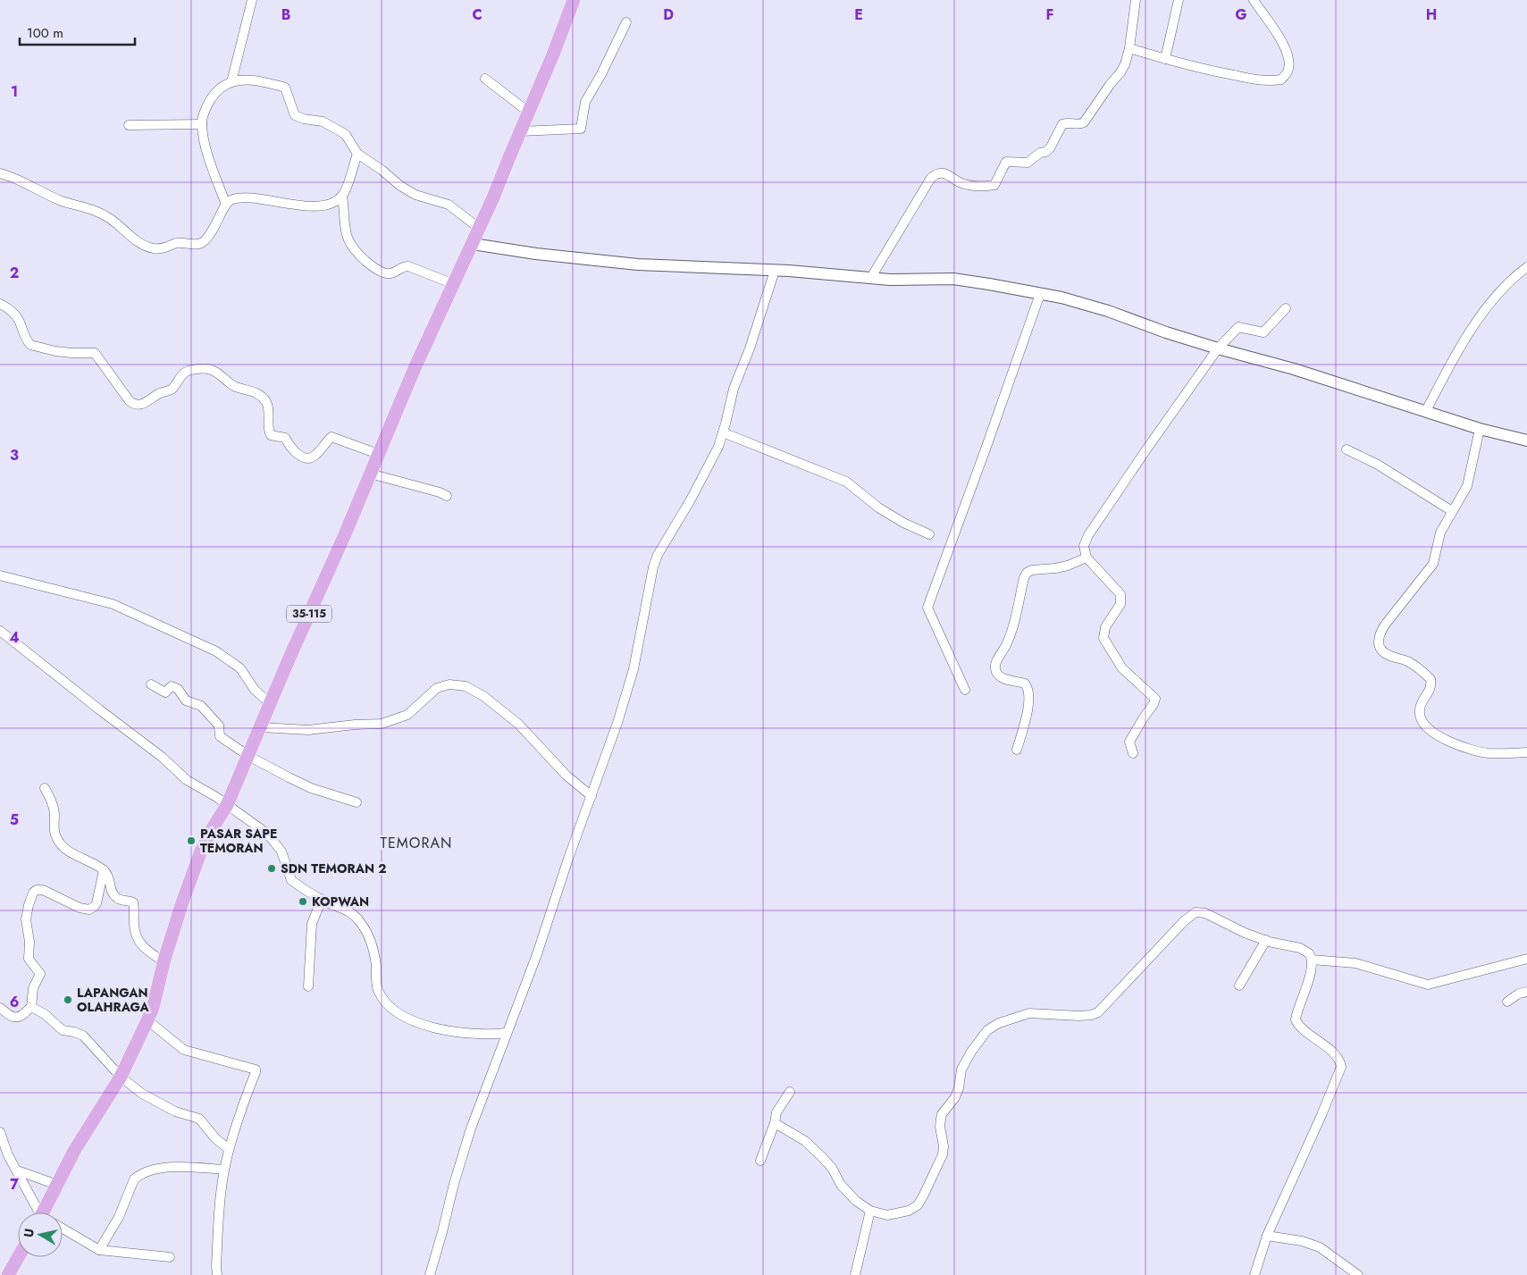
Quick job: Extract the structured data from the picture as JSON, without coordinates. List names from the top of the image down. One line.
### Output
{"streets":{"main road":["35-115"]},"districts":["TEMORAN"],"places":["PASAR SAPE TEMORAN","SDN TEMORAN 2","KOPWAN","LAPANGAN OLAHRAGA"],"scale_bar":"100 m","north":"left","grid":{"columns":["B","C","D","E","F","G","H"],"rows":["1","2","3","4","5","6","7"]}}
